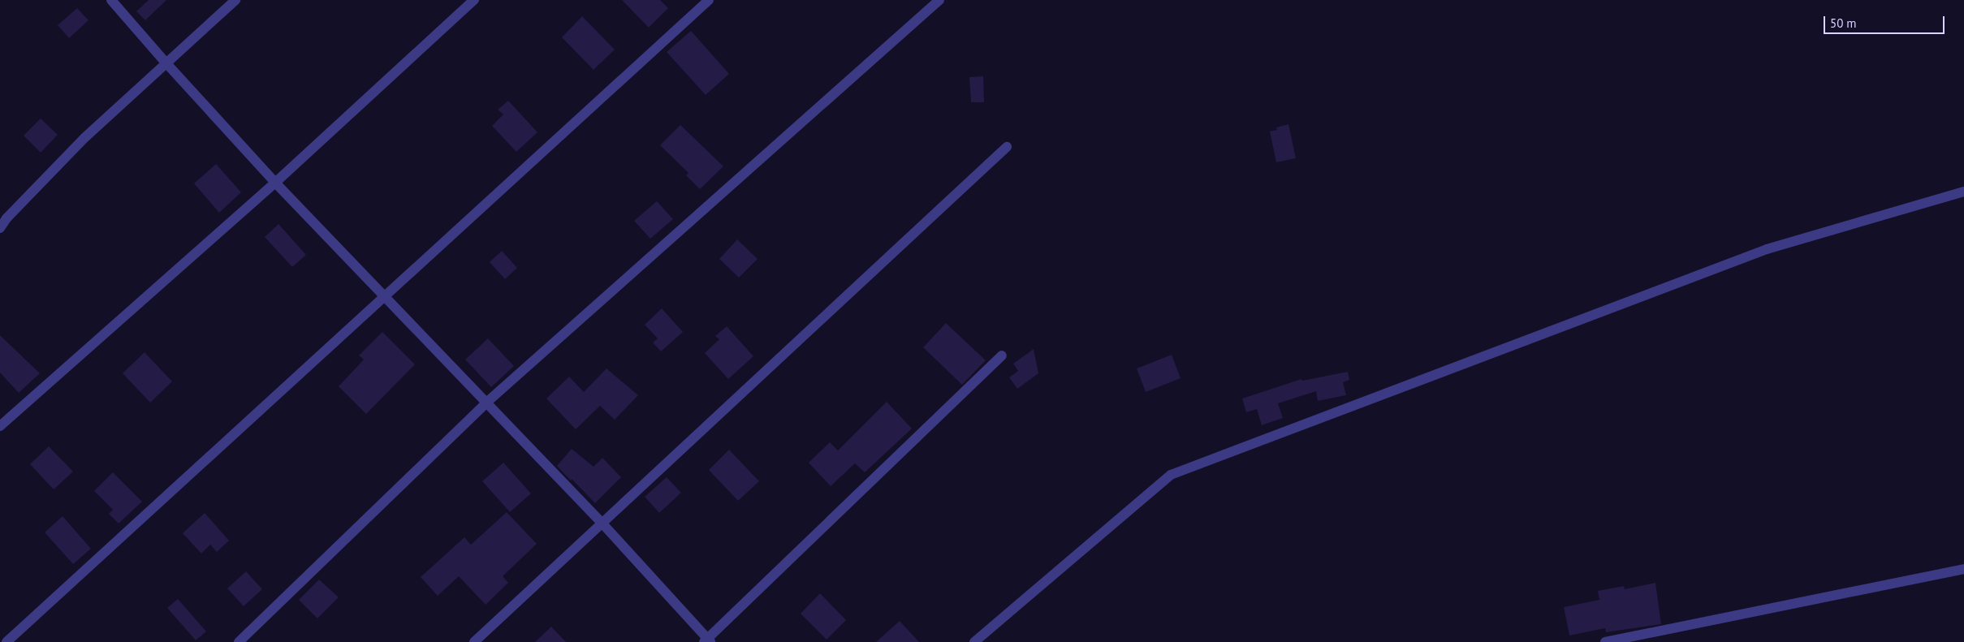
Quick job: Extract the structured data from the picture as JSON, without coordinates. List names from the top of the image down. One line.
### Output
{"scale_bar":"50 m"}
